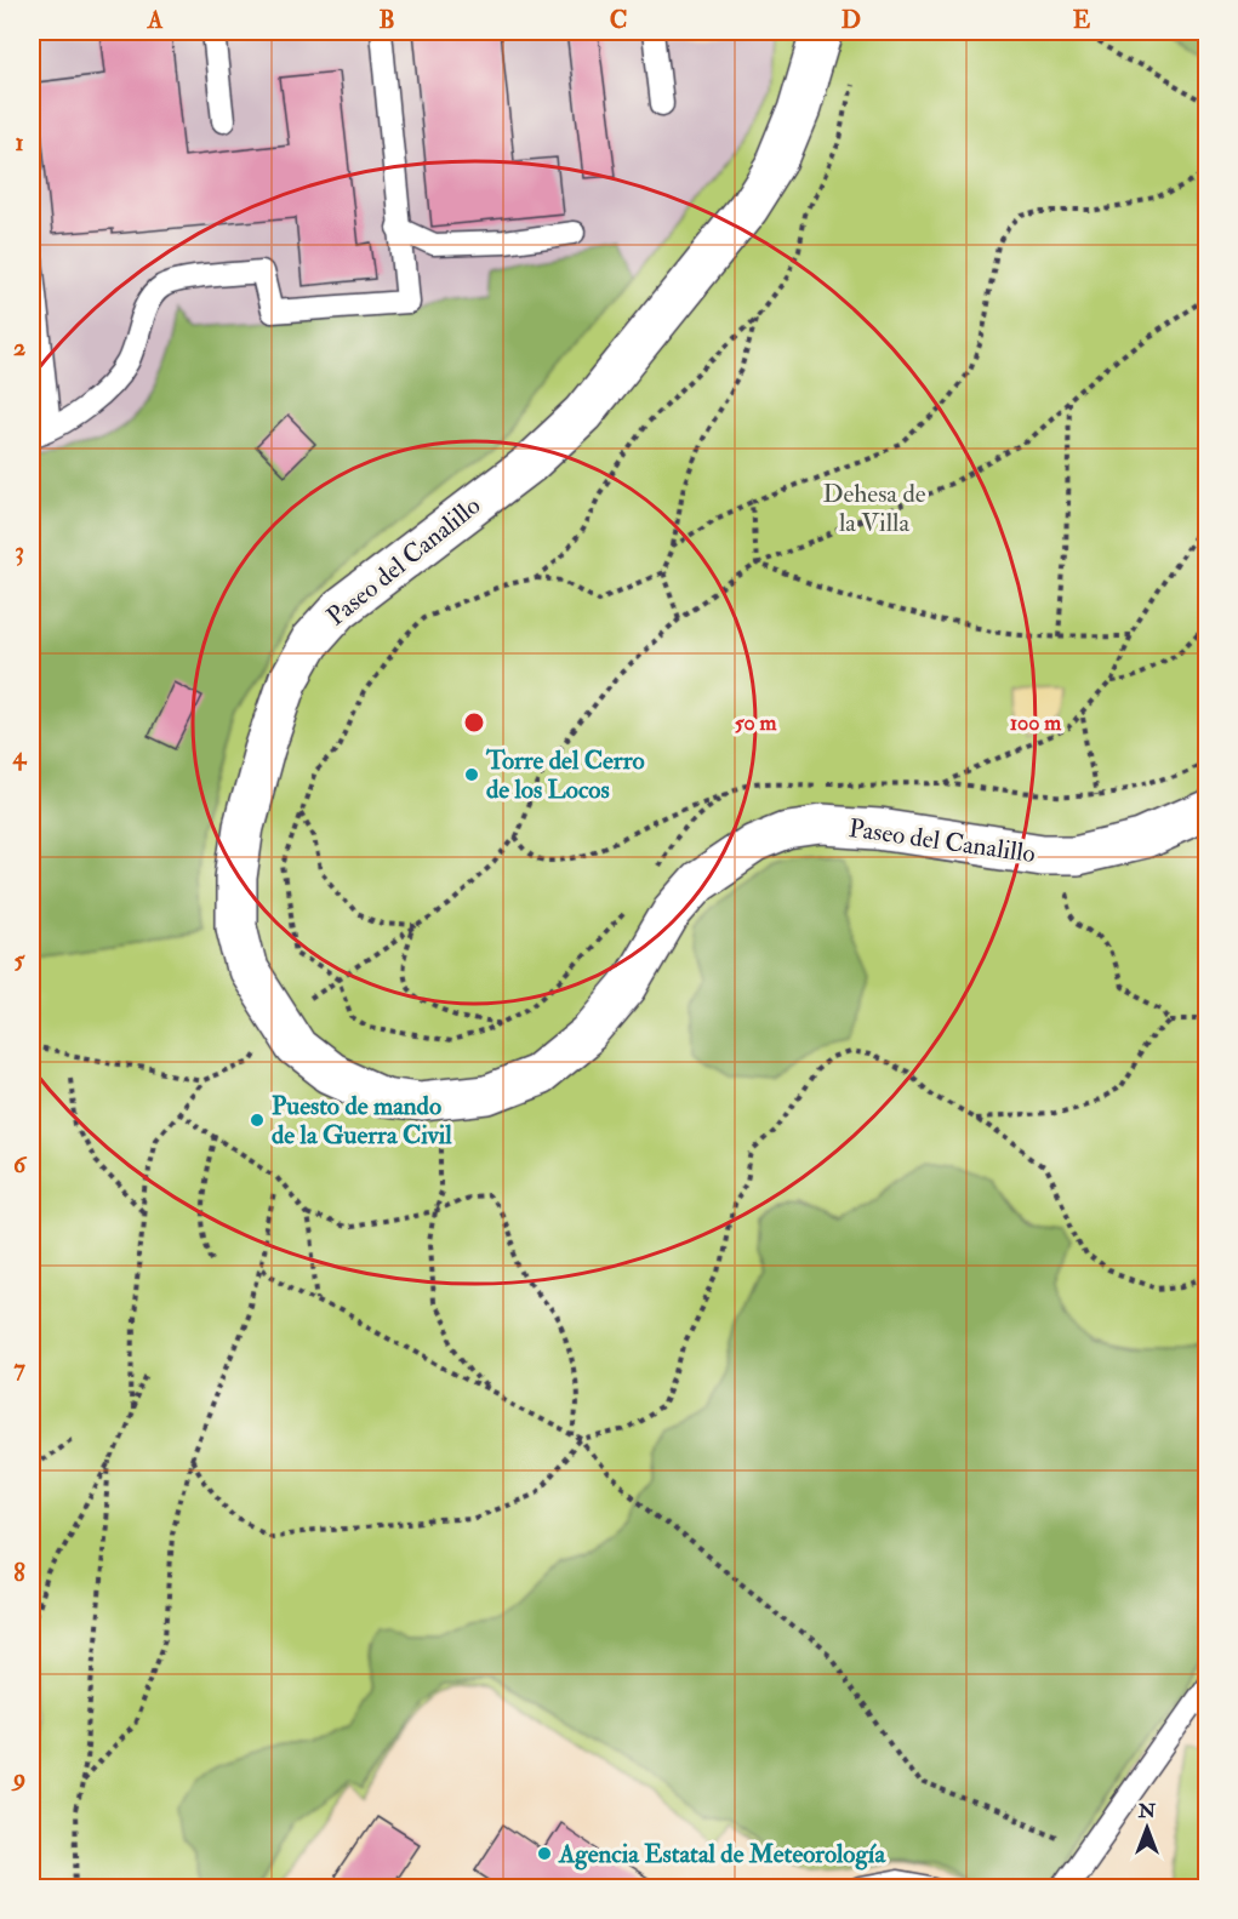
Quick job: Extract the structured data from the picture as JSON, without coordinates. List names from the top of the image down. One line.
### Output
{"streets":{"street":["Paseo del Canalillo"]},"parks":["Dehesa de la Villa"],"places":["Torre del Cerro de los Locos","Puesto de mando de la Guerra Civil","Agencia Estatal de Meteorología"],"north":"top","grid":{"columns":["A","B","C","D","E"],"rows":["1","2","3","4","5","6","7","8","9"]},"rings":["50 m","100 m"]}
